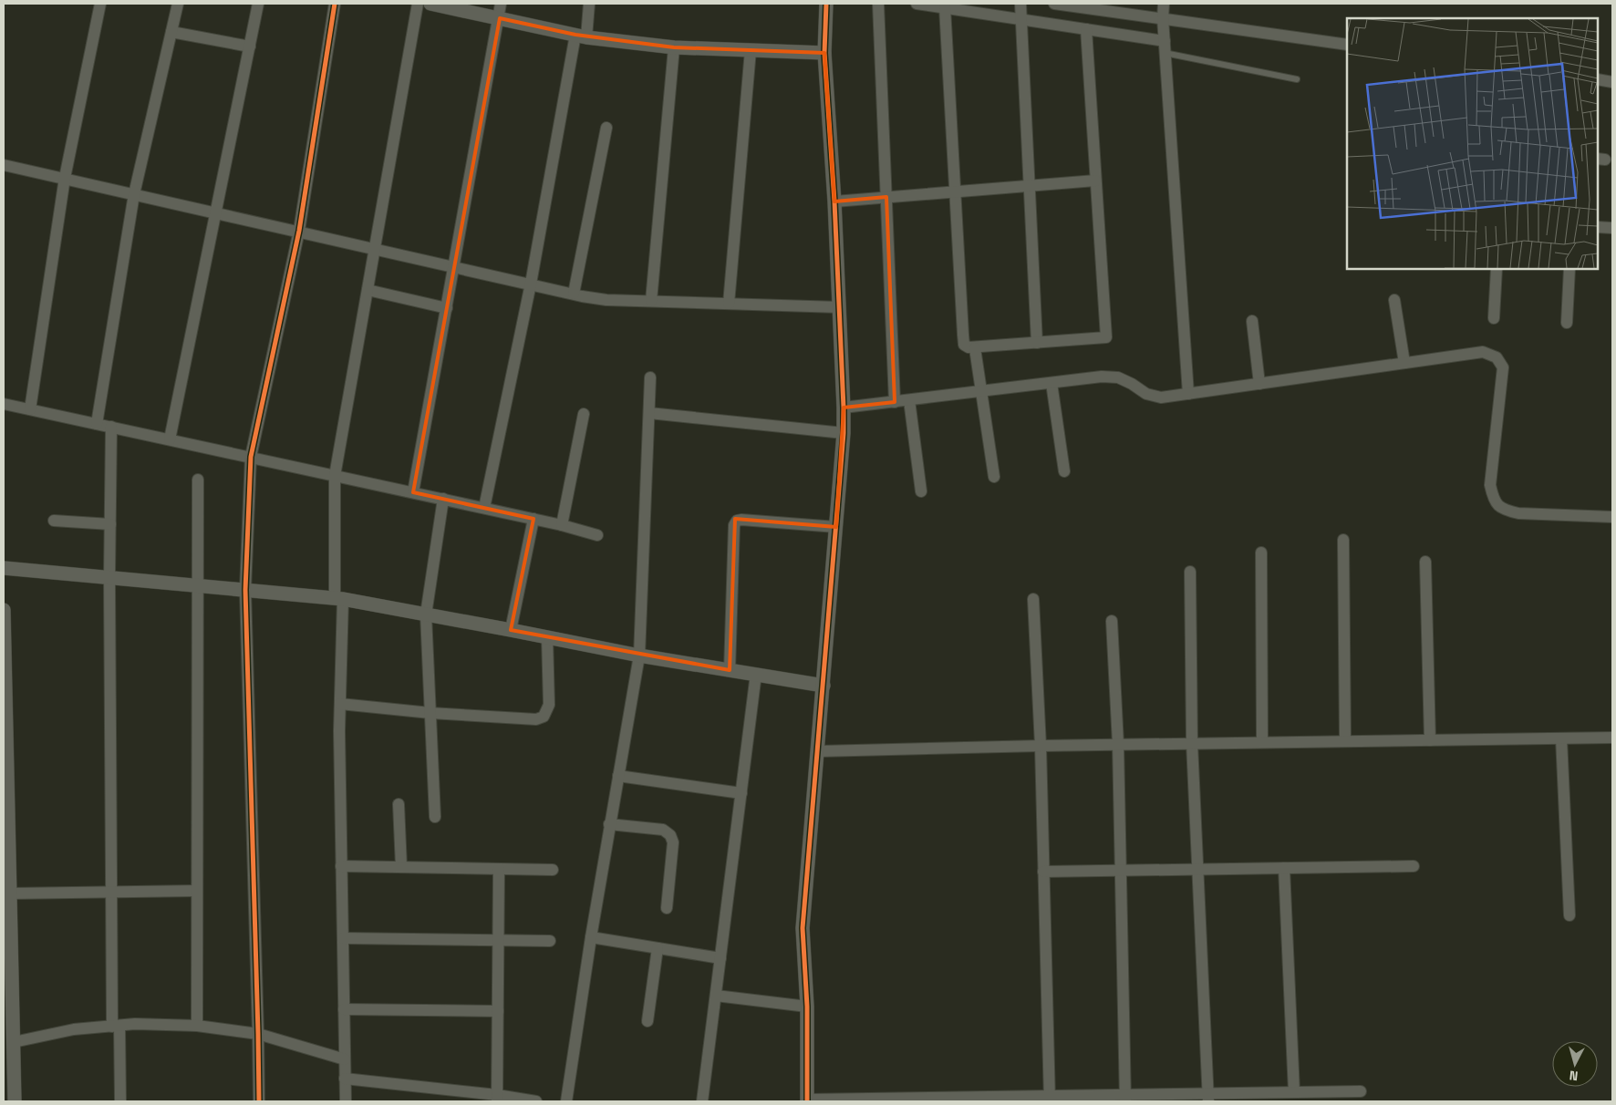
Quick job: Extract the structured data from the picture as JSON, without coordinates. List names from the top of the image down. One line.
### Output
{"north":"bottom"}
